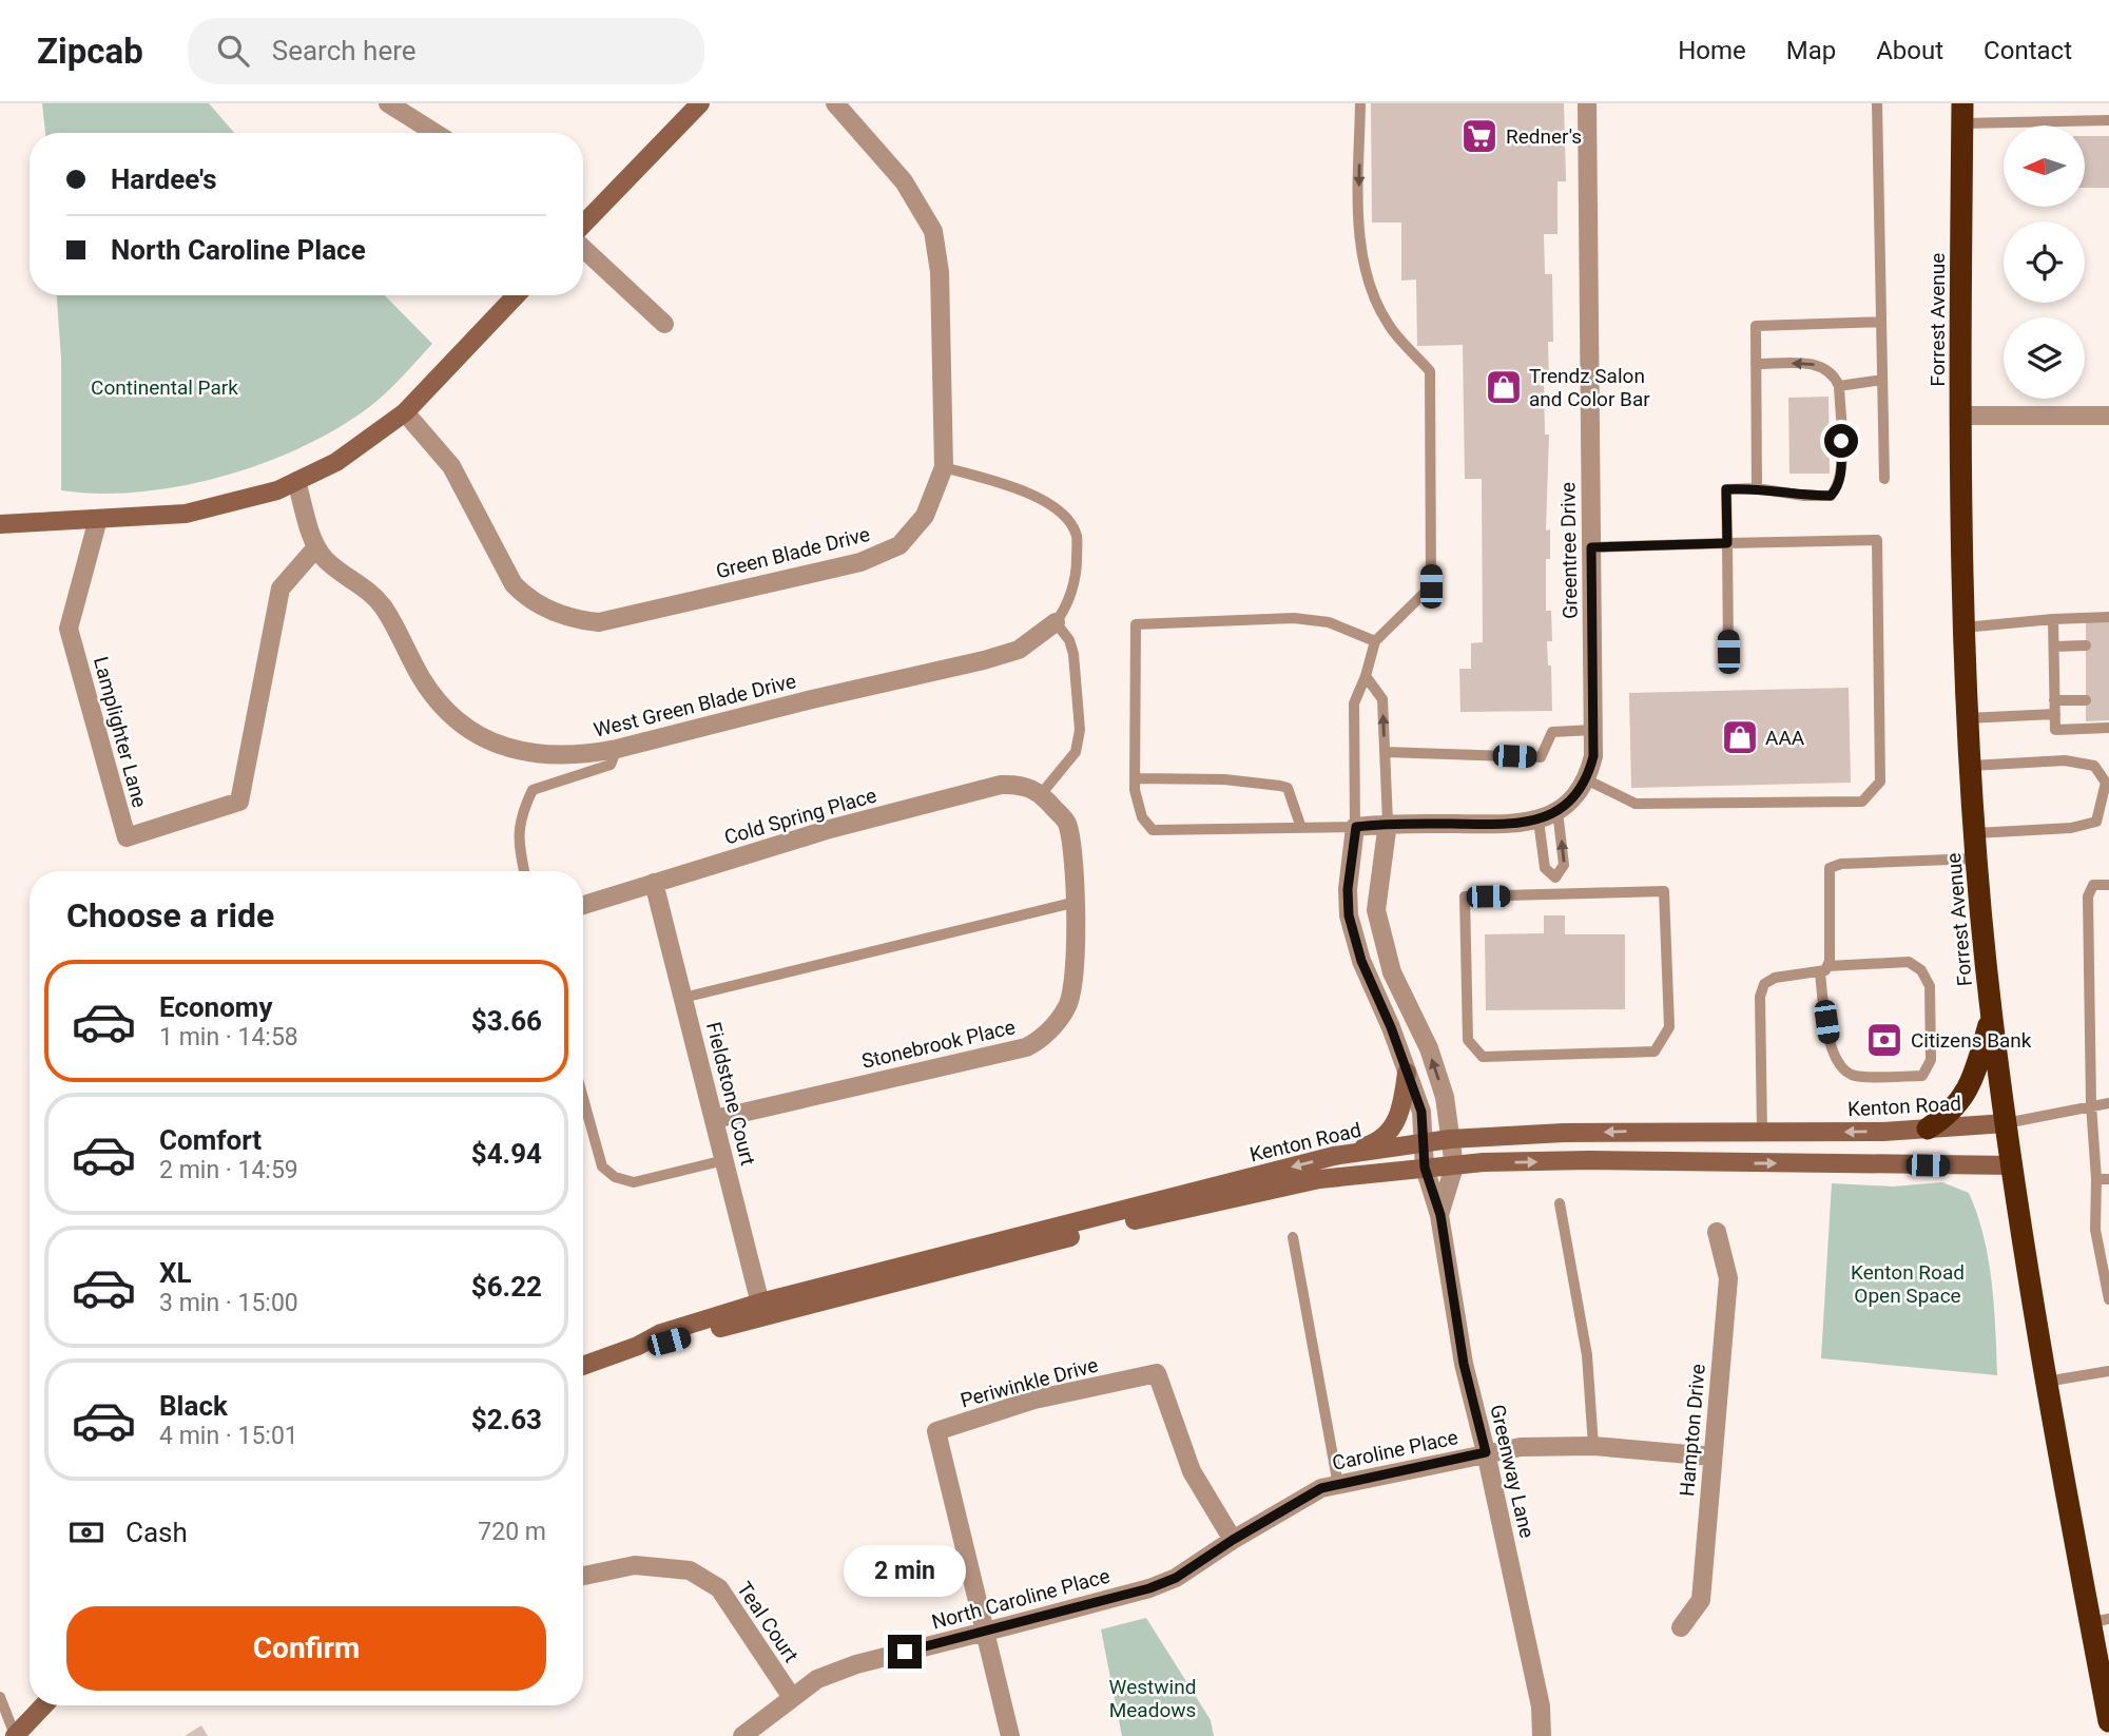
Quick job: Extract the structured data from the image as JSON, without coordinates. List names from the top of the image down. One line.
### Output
{"streets":{"highway":["Forrest Avenue"],"main road":["Kenton Road"],"street":["Greentree Drive","Green Blade Drive","West Green Blade Drive","Lamplighter Lane","Cold Spring Place","Stonebrook Place","Fieldstone Court","Periwinkle Drive","Hampton Drive","Caroline Place","Greenway Lane","North Caroline Place","Teal Court"]},"crossings":[["Forrest Avenue","Kenton Road"],["West Green Blade Drive","Lamplighter Lane"],["Cold Spring Place","Stonebrook Place"],["Cold Spring Place","Fieldstone Court"],["Stonebrook Place","Fieldstone Court"],["Fieldstone Court","Kenton Road"],["Kenton Road","Greenway Lane"],["Periwinkle Drive","Caroline Place"],["Periwinkle Drive","North Caroline Place"],["Hampton Drive","Caroline Place"],["Caroline Place","Greenway Lane"],["Caroline Place","North Caroline Place"],["North Caroline Place","Teal Court"]],"parks":["Continental Park","Kenton Road Open Space","Westwind Meadows"],"places":{"supermarket":["Redner's"],"shop":["Trendz Salon and Color Bar","AAA"],"bank":["Citizens Bank"]},"north":"left","page":{"header":"Zipcab","search":"Search here","nav":["Home","Map","About","Contact"],"banner":["Hardee's","North Caroline Place"],"heading":"Choose a ride","list":[{"name":"Economy","note":"1 min · 14:58","value":"$3.66"},{"name":"Comfort","note":"2 min · 14:59","value":"$4.94"},{"name":"XL","note":"3 min · 15:00","value":"$6.22"},{"name":"Black","note":"4 min · 15:01","value":"$2.63"}],"pay":["Cash","720 m"],"bubble":"2 min","buttons":"Confirm"}}
